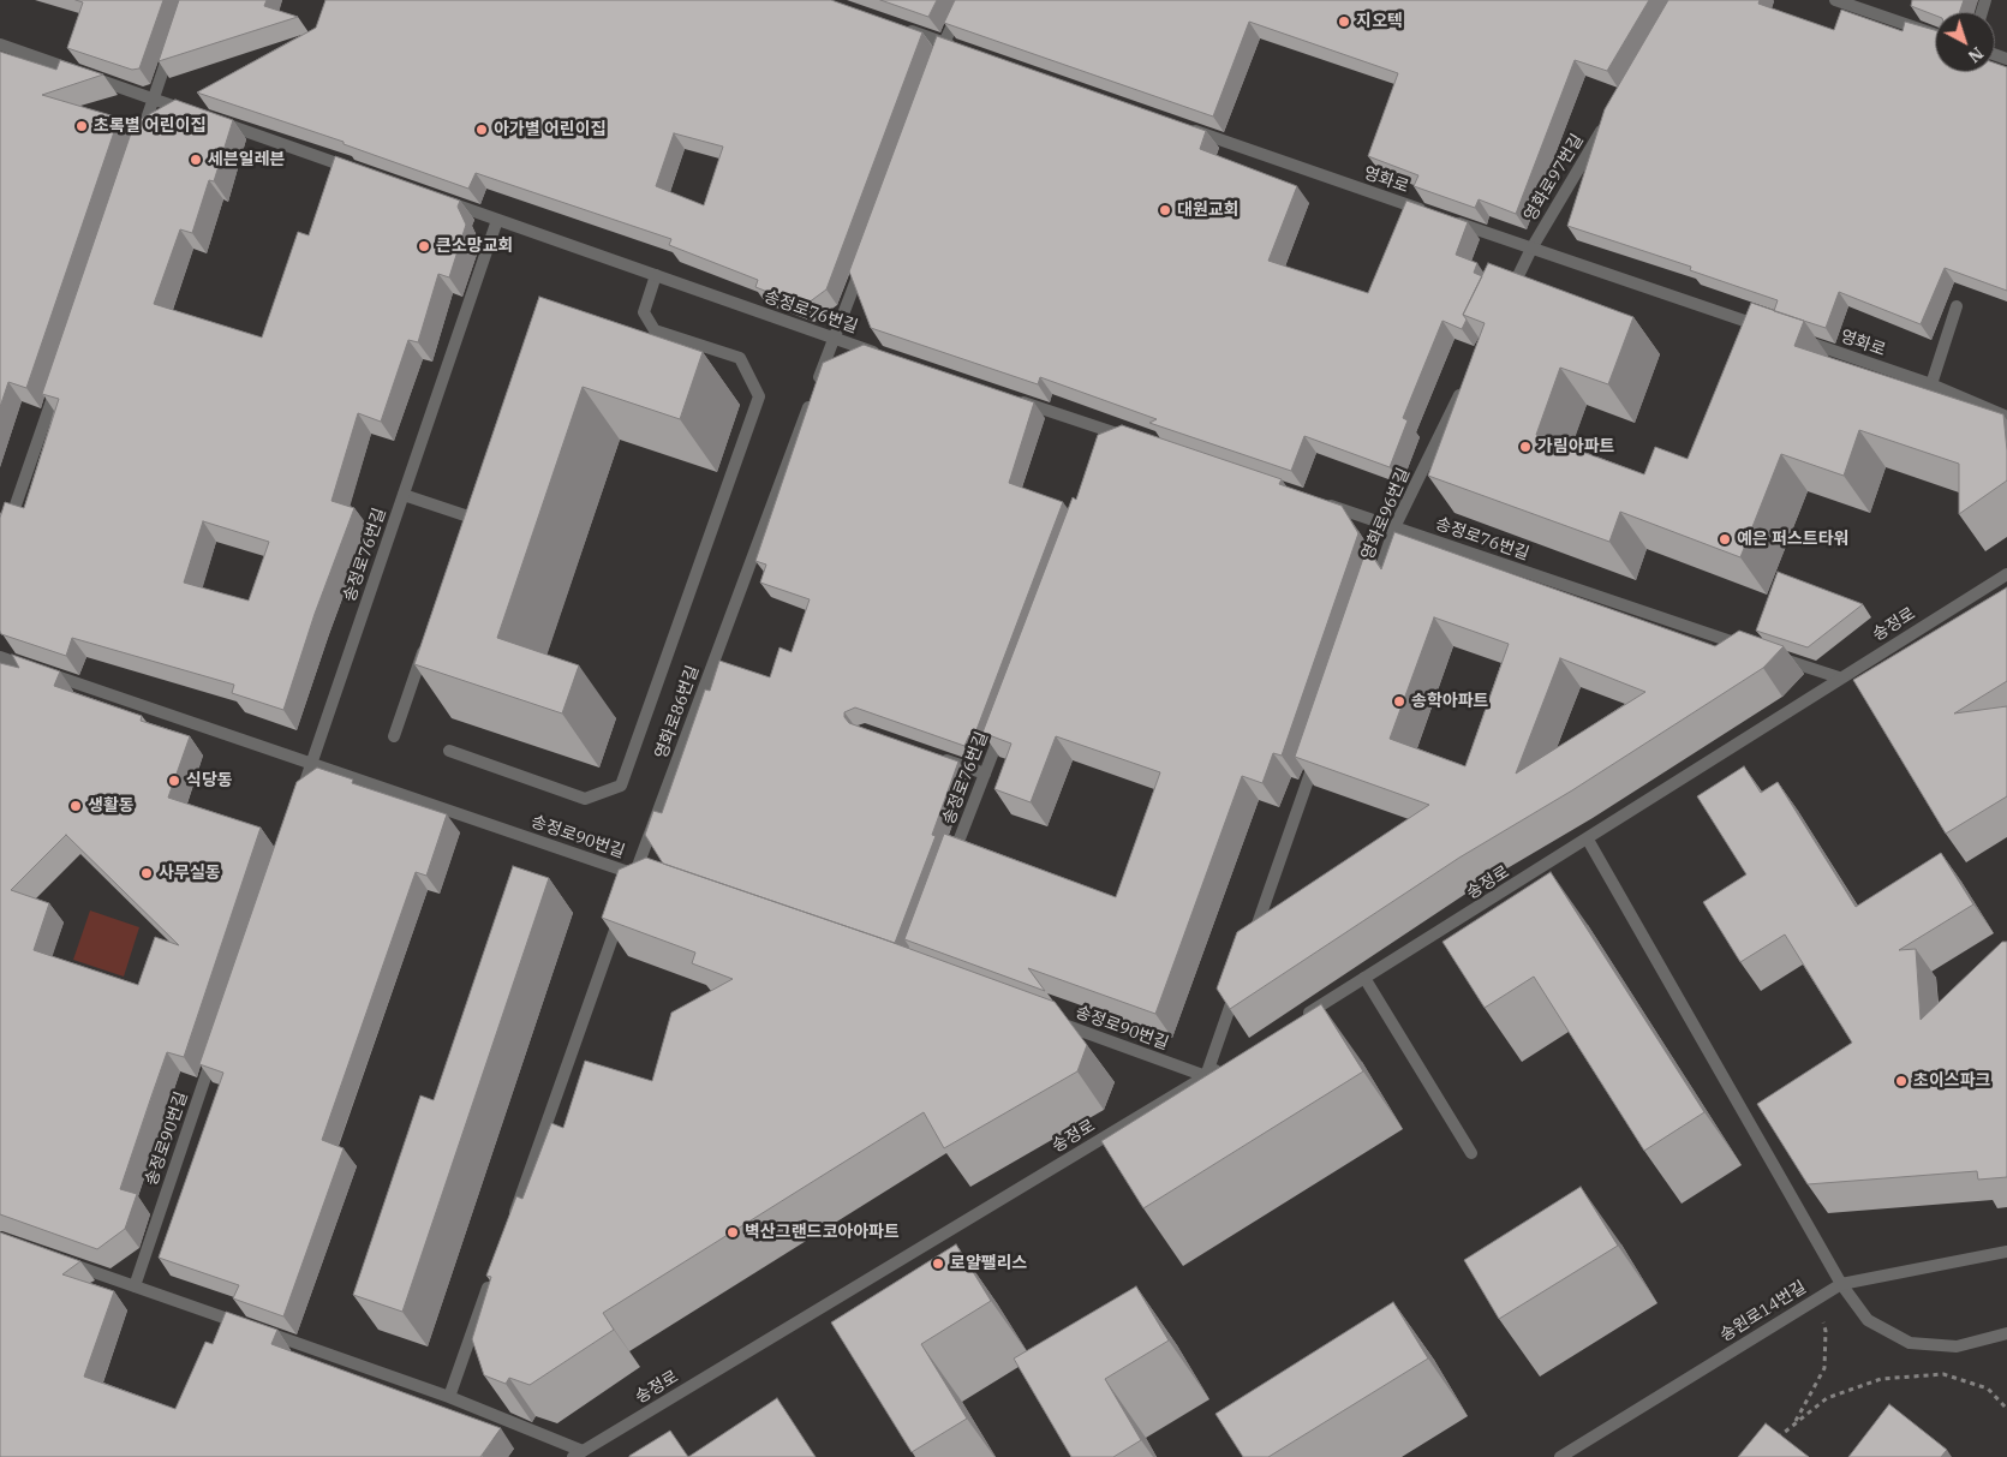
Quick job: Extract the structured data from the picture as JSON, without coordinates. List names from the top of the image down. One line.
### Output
{"streets":{"street":["영화로97번길","영화로","송정로76번길","영화로96번길","송정로","영화로86번길","송정로90번길","송원로14번길"]},"crossings":[["송정로76번길","영화로96번길"],["송정로76번길","영화로86번길"],["송정로76번길","송정로90번길"],["송정로","송정로90번길"],["영화로86번길","송정로90번길"]],"places":["지오텍","초록별 어린이집","아가별 어린이집","세븐일레븐","대원교회","큰소망교회","가림아파트","예은 퍼스트타워","송학아파트","식당동","생활동","사무실동","초이스파크","벽산그랜드코아아파트","로얄팰리스"],"north":"bottom right"}
